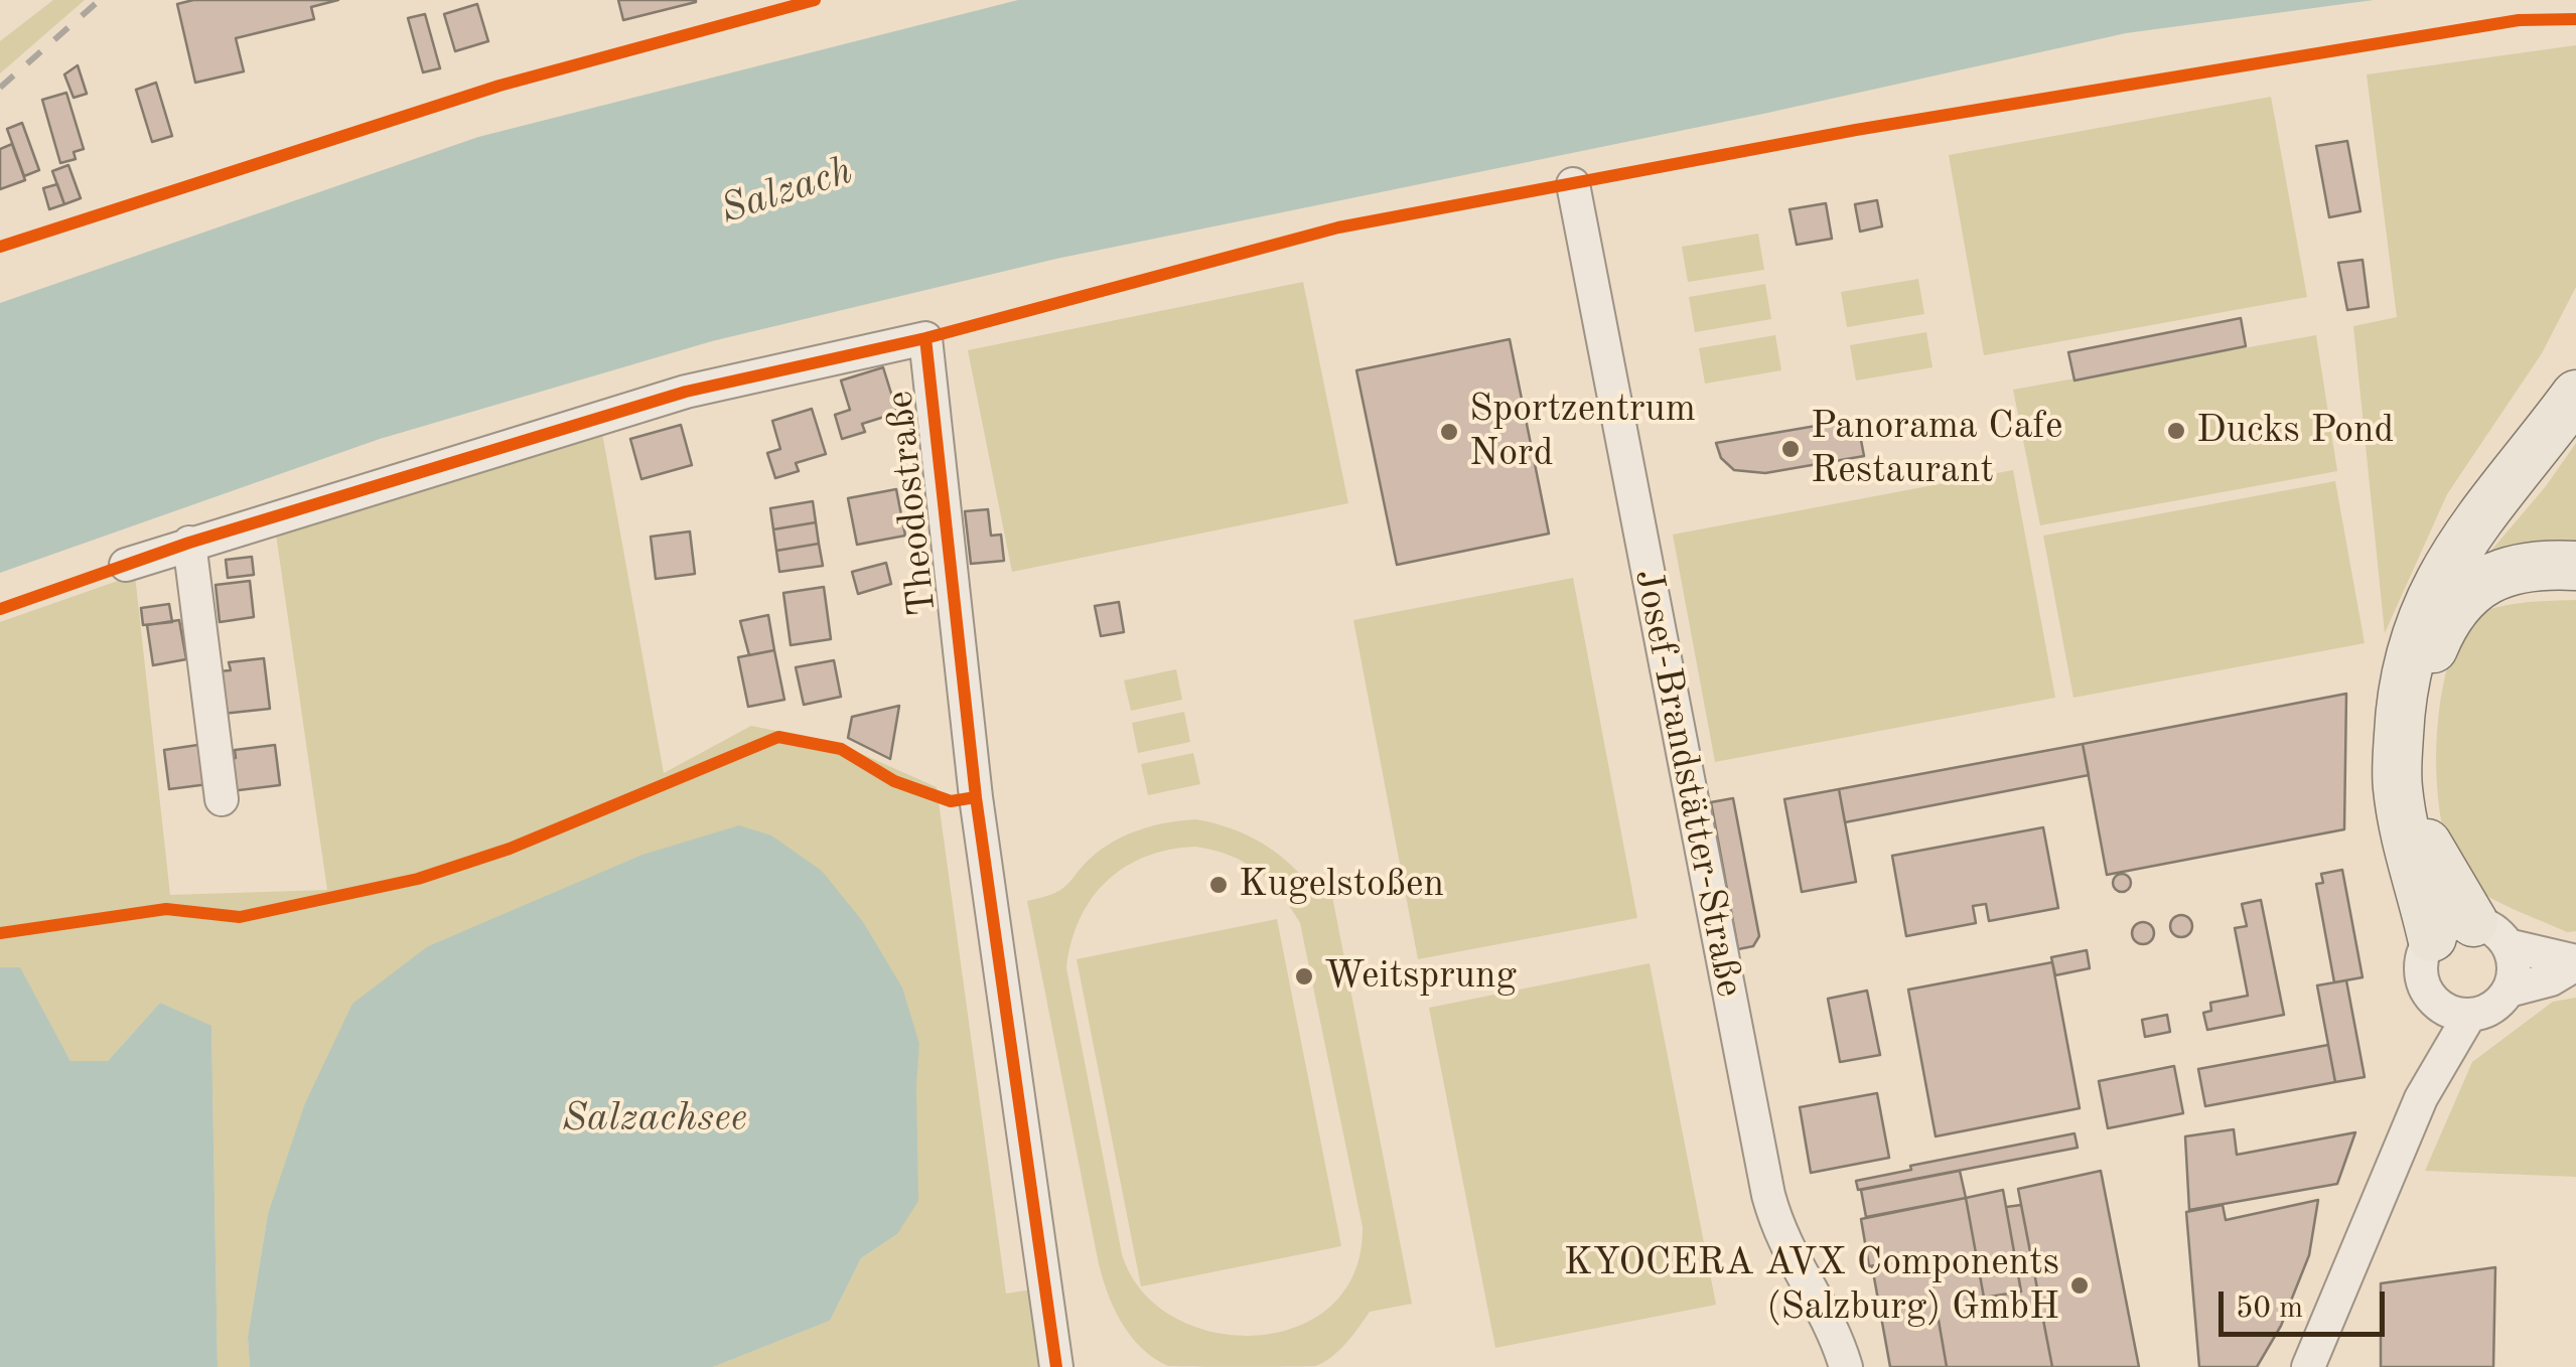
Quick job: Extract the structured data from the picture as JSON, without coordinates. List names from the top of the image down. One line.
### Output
{"streets":{"street":["Theodostraße","Josef-Brandstätter-Straße"]},"water":["Salzach","Salzachsee"],"places":["Ducks Pond","Sportzentrum Nord","Panorama Cafe Restaurant","Kugelstoßen","Weitsprung","KYOCERA AVX Components (Salzburg) GmbH"],"scale_bar":"50 m"}
